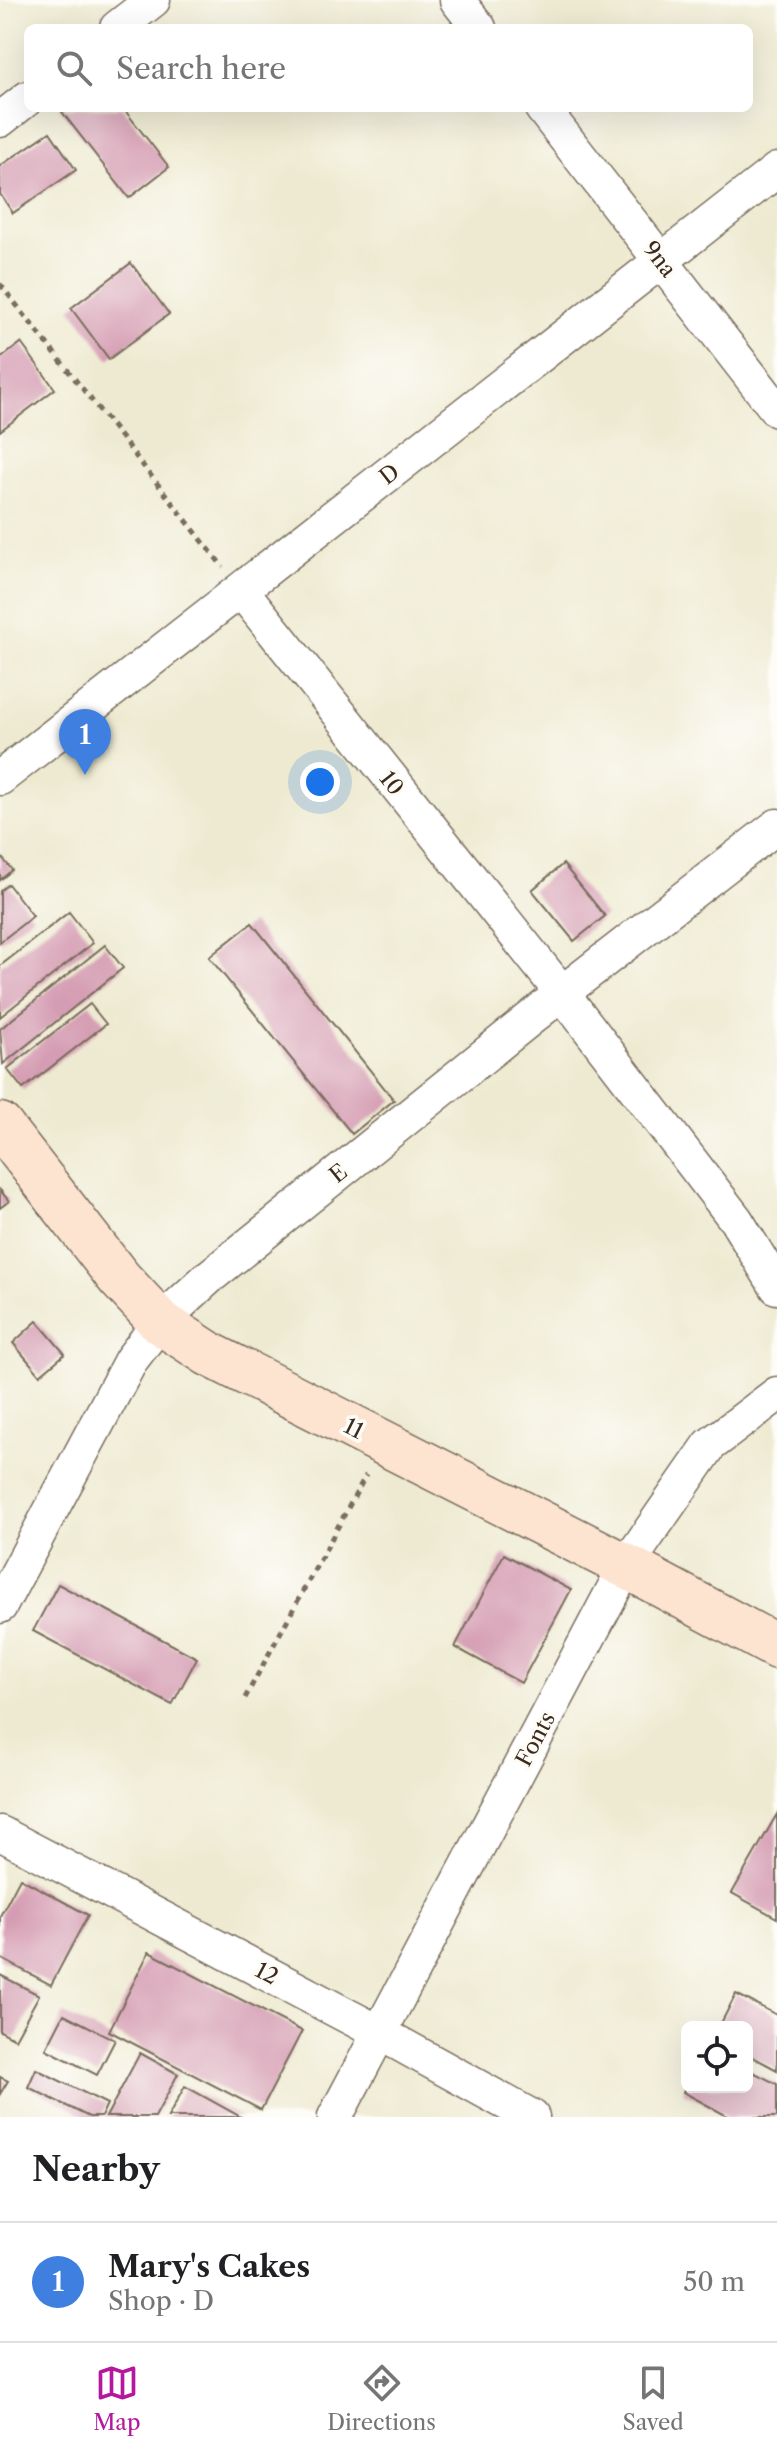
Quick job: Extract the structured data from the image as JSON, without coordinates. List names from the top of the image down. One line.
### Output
{"streets":{"street":["9na","D","10","E","11","Fonts","12"]},"crossings":[["9na","D"],["D","10"],["10","E"],["E","11"],["11","Fonts"],["Fonts","12"]],"page":{"search":"Search here","pins":"1","heading":"Nearby","list":[{"mark":"1","name":"Mary's Cakes","note":"Shop · D","value":"50 m"}],"nav":["Map","Directions","Saved"]}}
